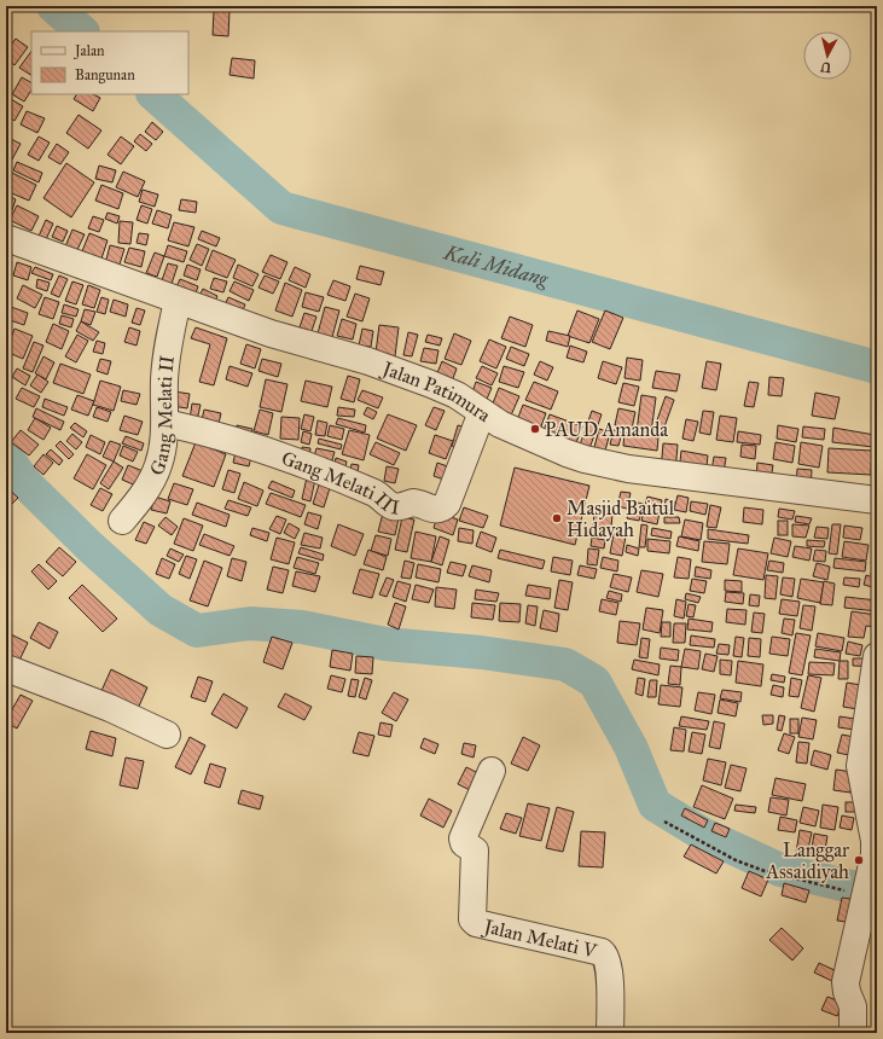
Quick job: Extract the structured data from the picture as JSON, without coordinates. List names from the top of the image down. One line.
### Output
{"streets":{"street":["Jalan Patimura","Gang Melati II","Gang Melati III","Jalan Melati V"]},"crossings":[["Jalan Patimura","Gang Melati II"],["Jalan Patimura","Gang Melati III"],["Gang Melati II","Gang Melati III"]],"water":["Kali Midang"],"places":["PAUD Amanda","Masjid Baitul Hidayah","Langgar Assaidiyah"],"legend":["Jalan","Bangunan"],"north":"bottom"}
